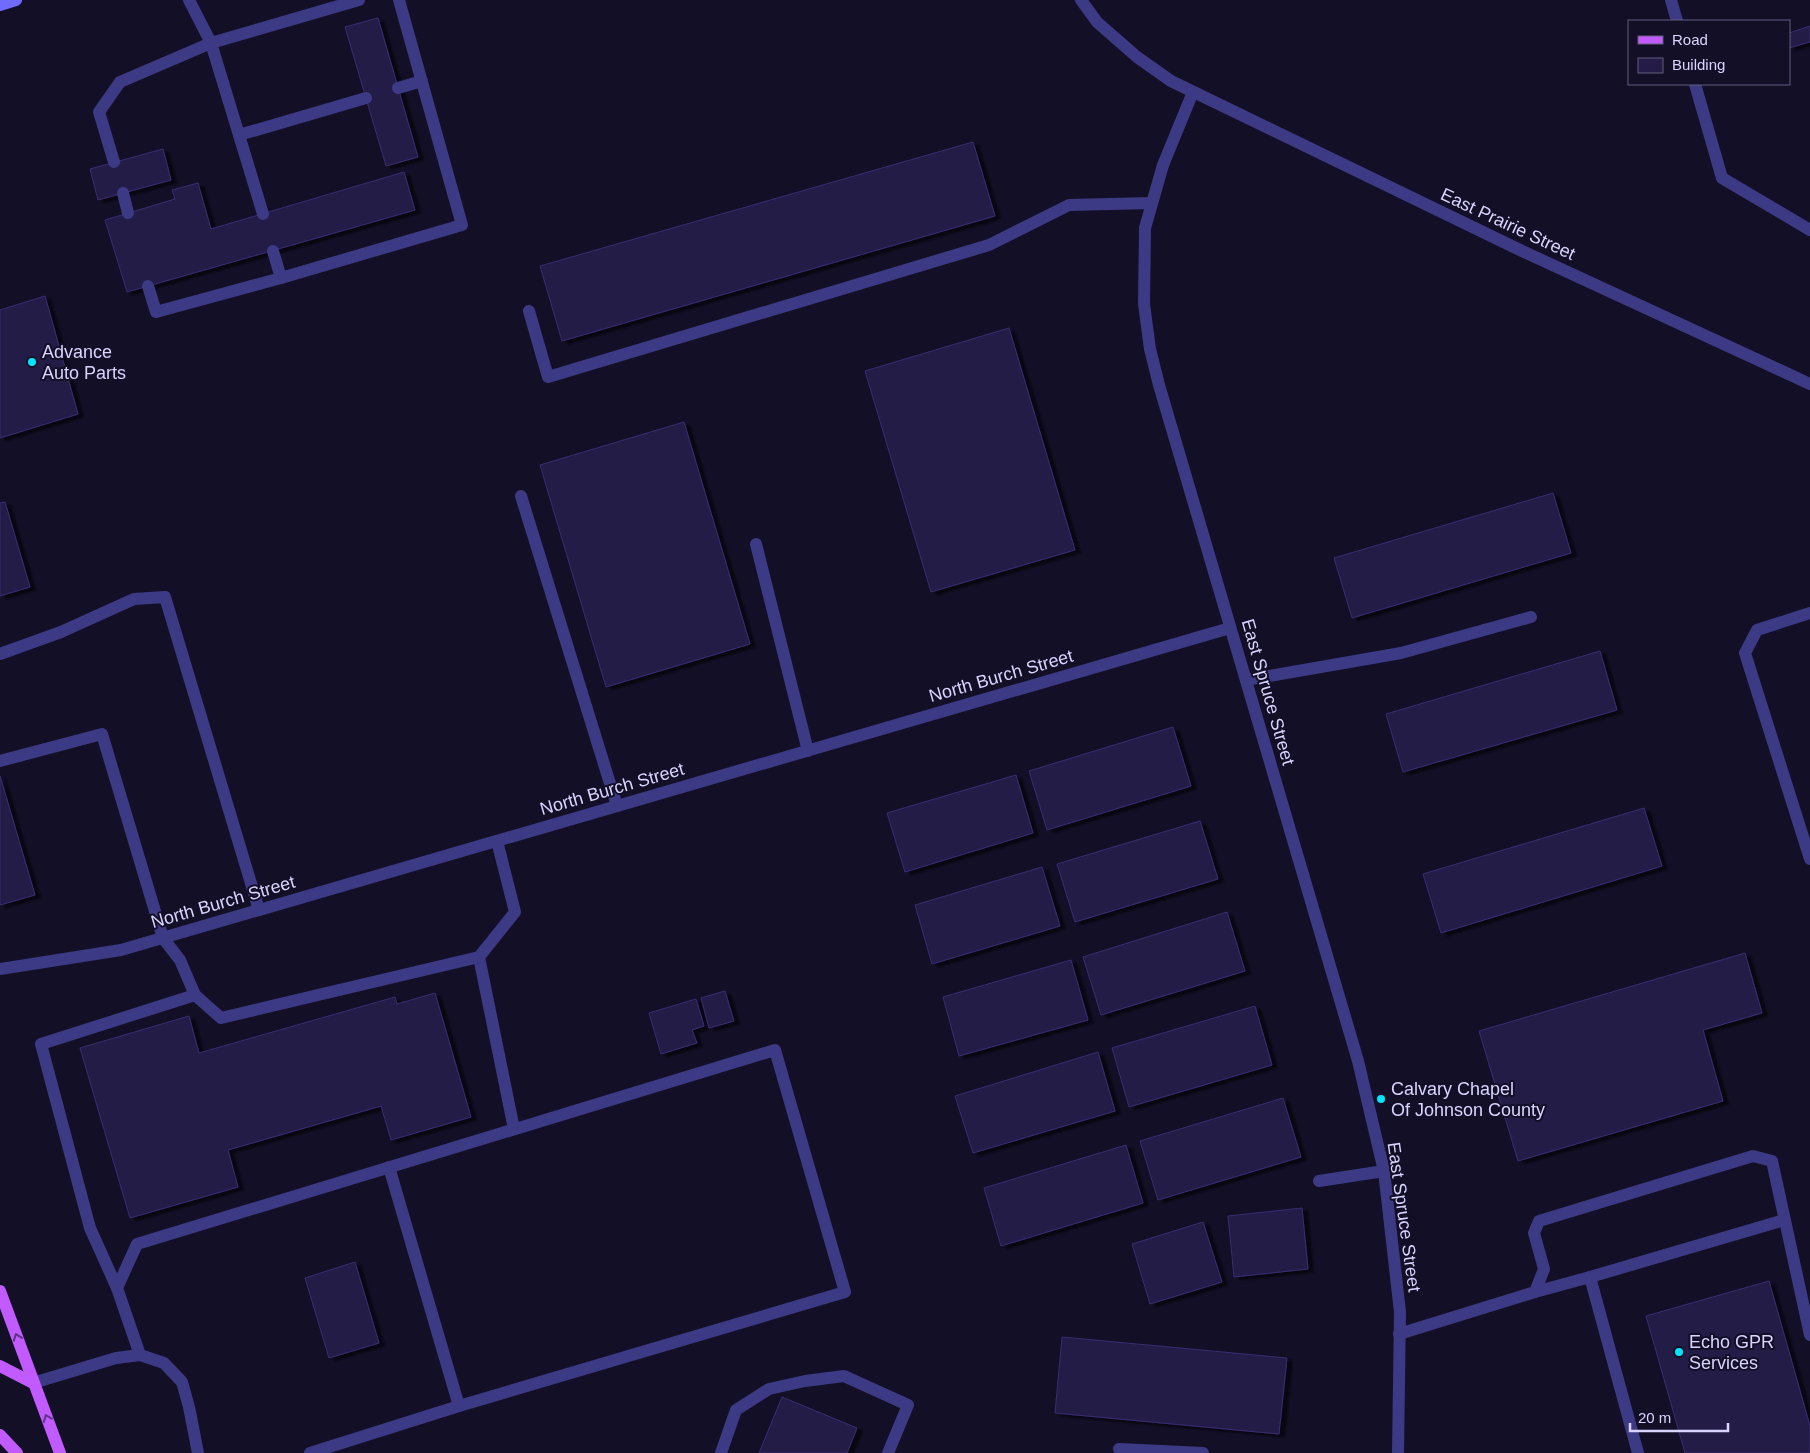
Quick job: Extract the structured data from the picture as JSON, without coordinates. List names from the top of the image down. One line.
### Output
{"streets":{"street":["East Prairie Street","North Burch Street","East Spruce Street"]},"crossings":[["East Prairie Street","East Spruce Street"],["North Burch Street","East Spruce Street"]],"places":["Advance Auto Parts","Calvary Chapel Of Johnson County","Echo GPR Services"],"legend":["Road","Building"],"scale_bar":"20 m"}
